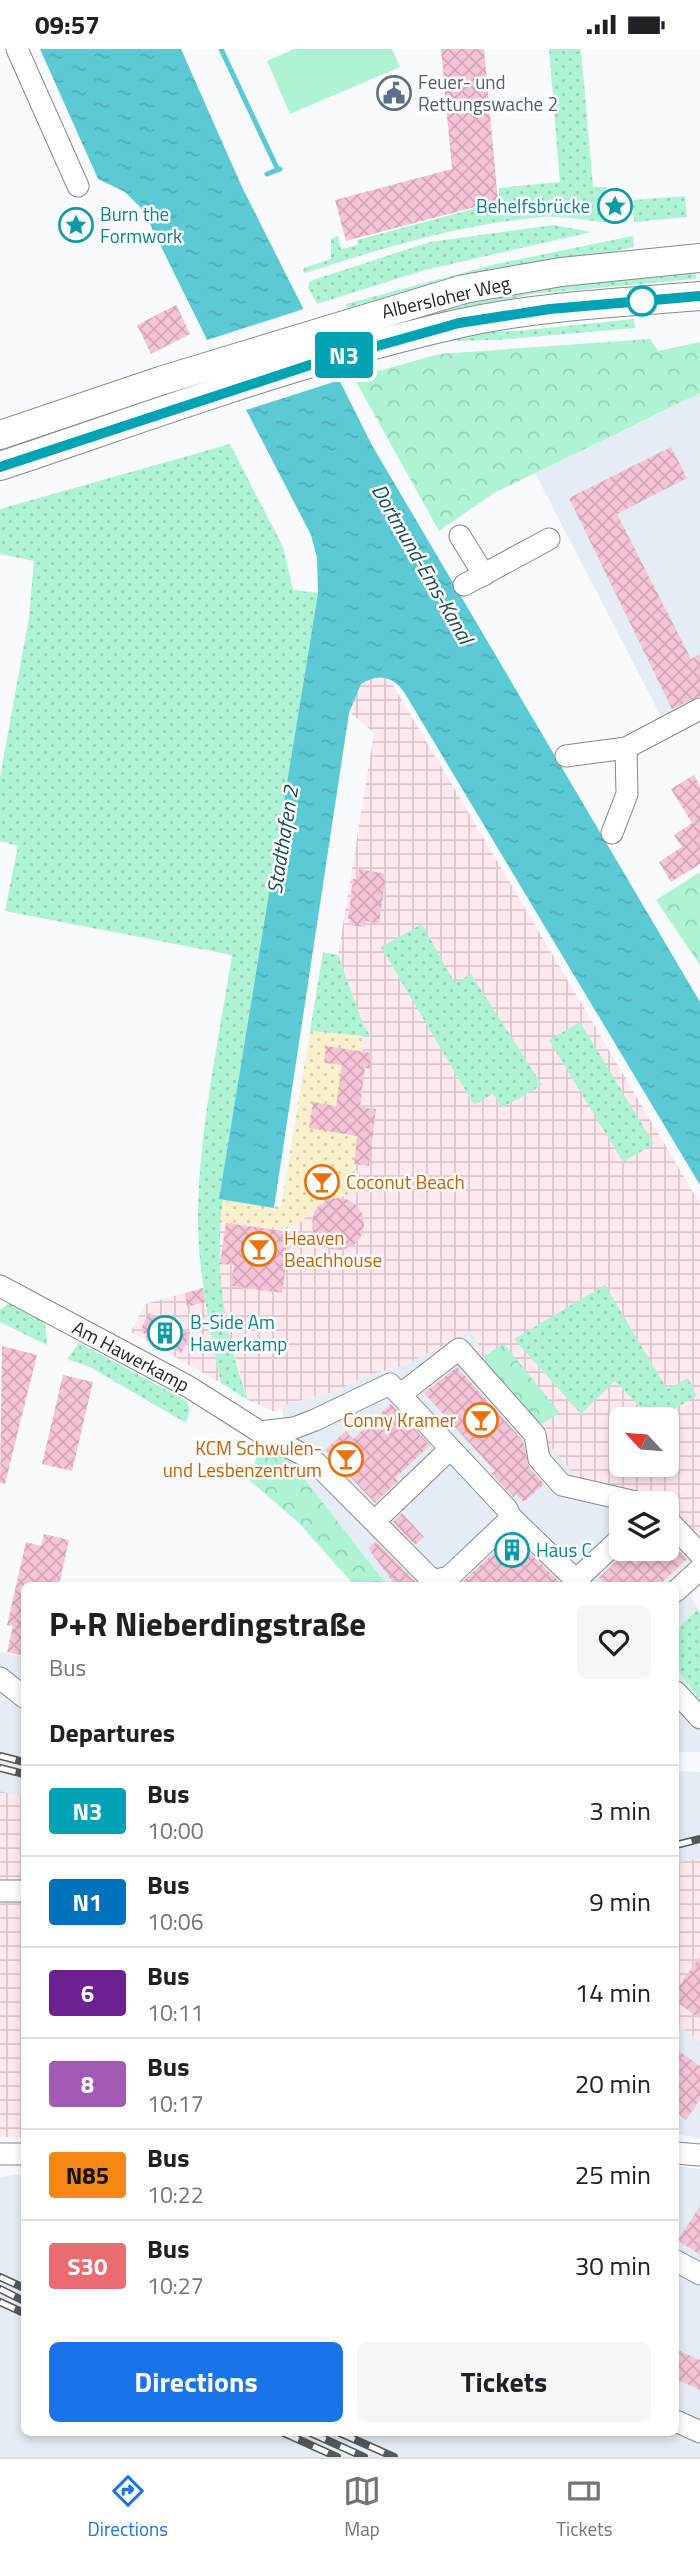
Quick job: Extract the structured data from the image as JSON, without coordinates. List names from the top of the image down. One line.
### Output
{"streets":{"main road":["Albersloher Weg"],"street":["Am Hawerkamp"]},"water":["Dortmund-Ems-Kanal","Stadthafen 2"],"places":{"public building":["Feuer- und Rettungswache 2"],"place":["Behelfsbrücke","Burn the Formwork"],"bar":["Coconut Beach","Heaven Beachhouse","Conny Kramer","KCM Schwulen- und Lesbenzentrum"],"building":["B-Side Am Hawerkamp","Haus C"]},"lines":["bus line N3"],"north":"top left","page":{"status":"09:57","on_map":"N3","heading":[["P+R Nieberdingstraße","Bus"],"Departures"],"list":[{"mark":"N3","name":"Bus","note":"10:00","value":"3 min"},{"mark":"N1","name":"Bus","note":"10:06","value":"9 min"},{"mark":"6","name":"Bus","note":"10:11","value":"14 min"},{"mark":"8","name":"Bus","note":"10:17","value":"20 min"},{"mark":"N85","name":"Bus","note":"10:22","value":"25 min"},{"mark":"S30","name":"Bus","note":"10:27","value":"30 min"}],"buttons":["Directions","Tickets"],"tabs":["Directions","Map","Tickets"]}}
